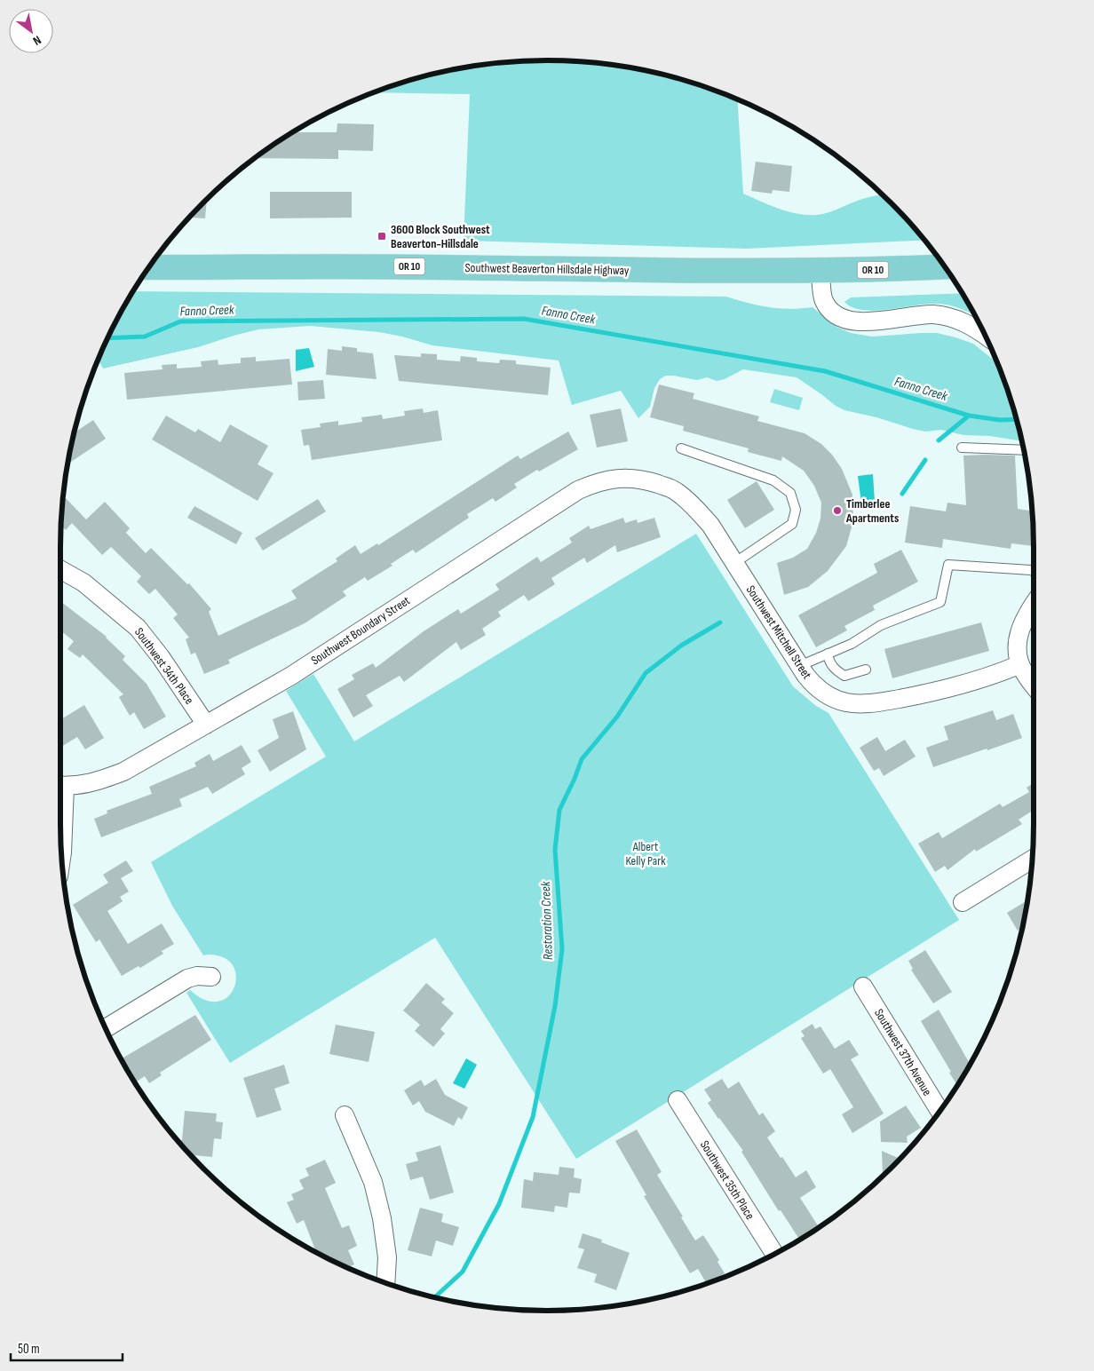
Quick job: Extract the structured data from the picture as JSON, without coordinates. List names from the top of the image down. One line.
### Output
{"streets":{"main road":["OR 10","Southwest Beaverton Hillsdale Highway"],"street":["Southwest Boundary Street","Southwest Mitchell Street","Southwest 34th Place","Southwest 37th Avenue","Southwest 35th Place"]},"crossings":[["Southwest Boundary Street","Southwest Mitchell Street"],["Southwest Boundary Street","Southwest 34th Place"]],"water":["Fanno Creek","Restoration Creek"],"parks":["Albert Kelly Park"],"places":{"transit":["3600 Block Southwest Beaverton-Hillsdale"],"other":["Timberlee Apartments"]},"scale_bar":"50 m","north":"bottom right"}
